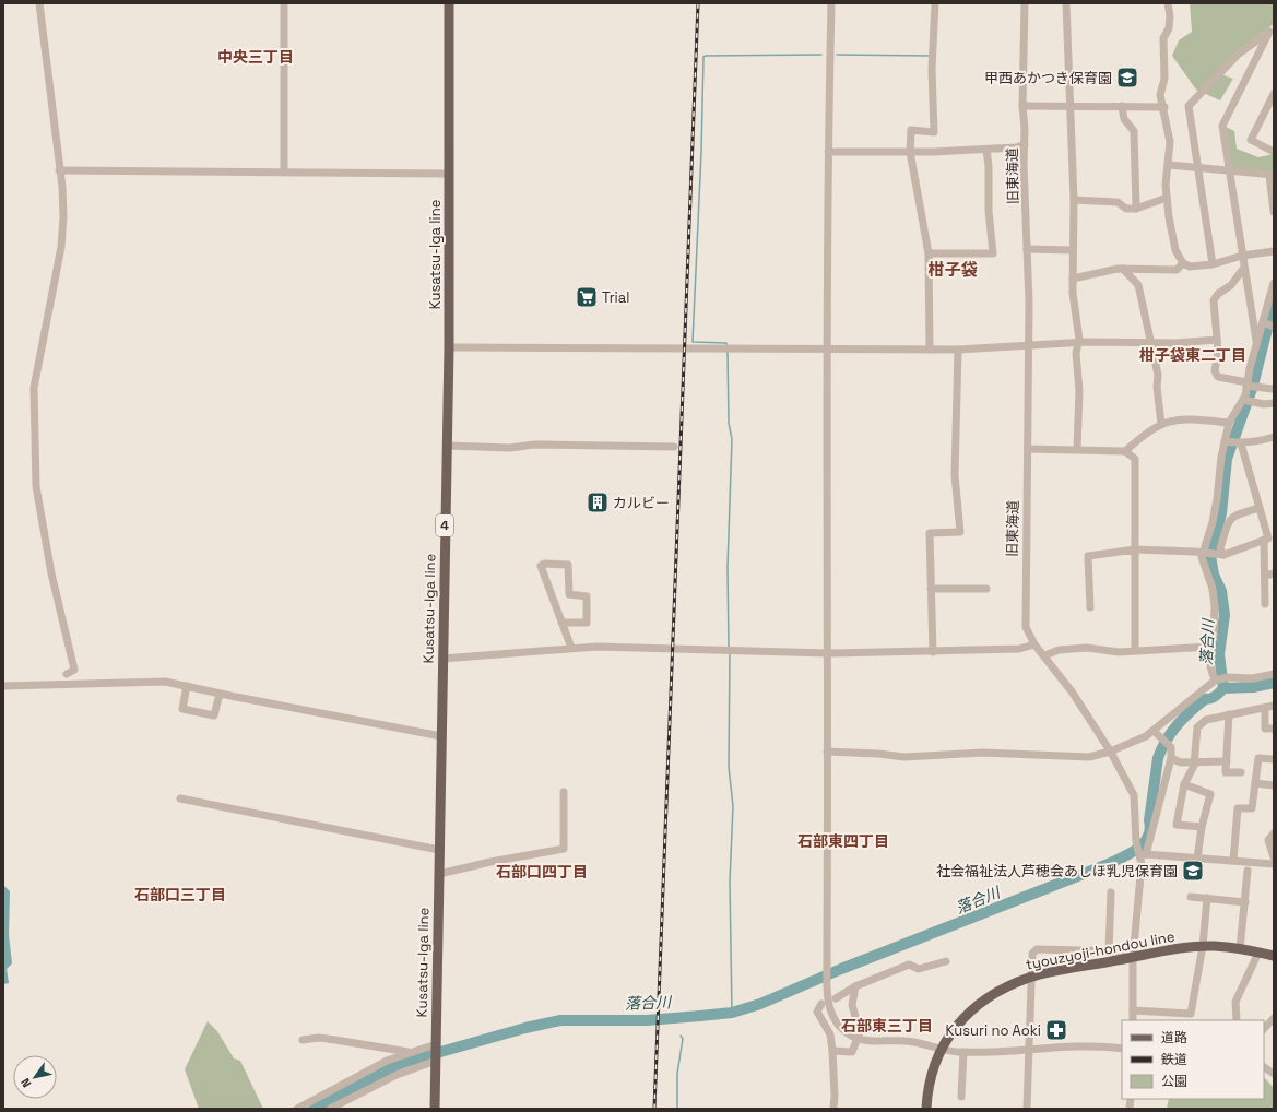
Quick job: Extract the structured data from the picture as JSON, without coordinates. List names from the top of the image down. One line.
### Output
{"streets":{"main road":["Kusatsu-Iga line","4","tyouzyoji-hondou line"],"street":["旧東海道"]},"crossings":[["旧東海道","tyouzyoji-hondou line"]],"districts":["中央三丁目","柑子袋","柑子袋東二丁目","石部東四丁目","石部口四丁目","石部口三丁目","石部東三丁目"],"water":["落合川"],"places":{"school or university":["甲西あかつき保育園","社会福祉法人芦穂会あしほ乳児保育園"],"supermarket":["Trial"],"building":["カルビー"],"pharmacy":["Kusuri no Aoki"]},"legend":["道路","鉄道","公園"],"north":"bottom left"}
